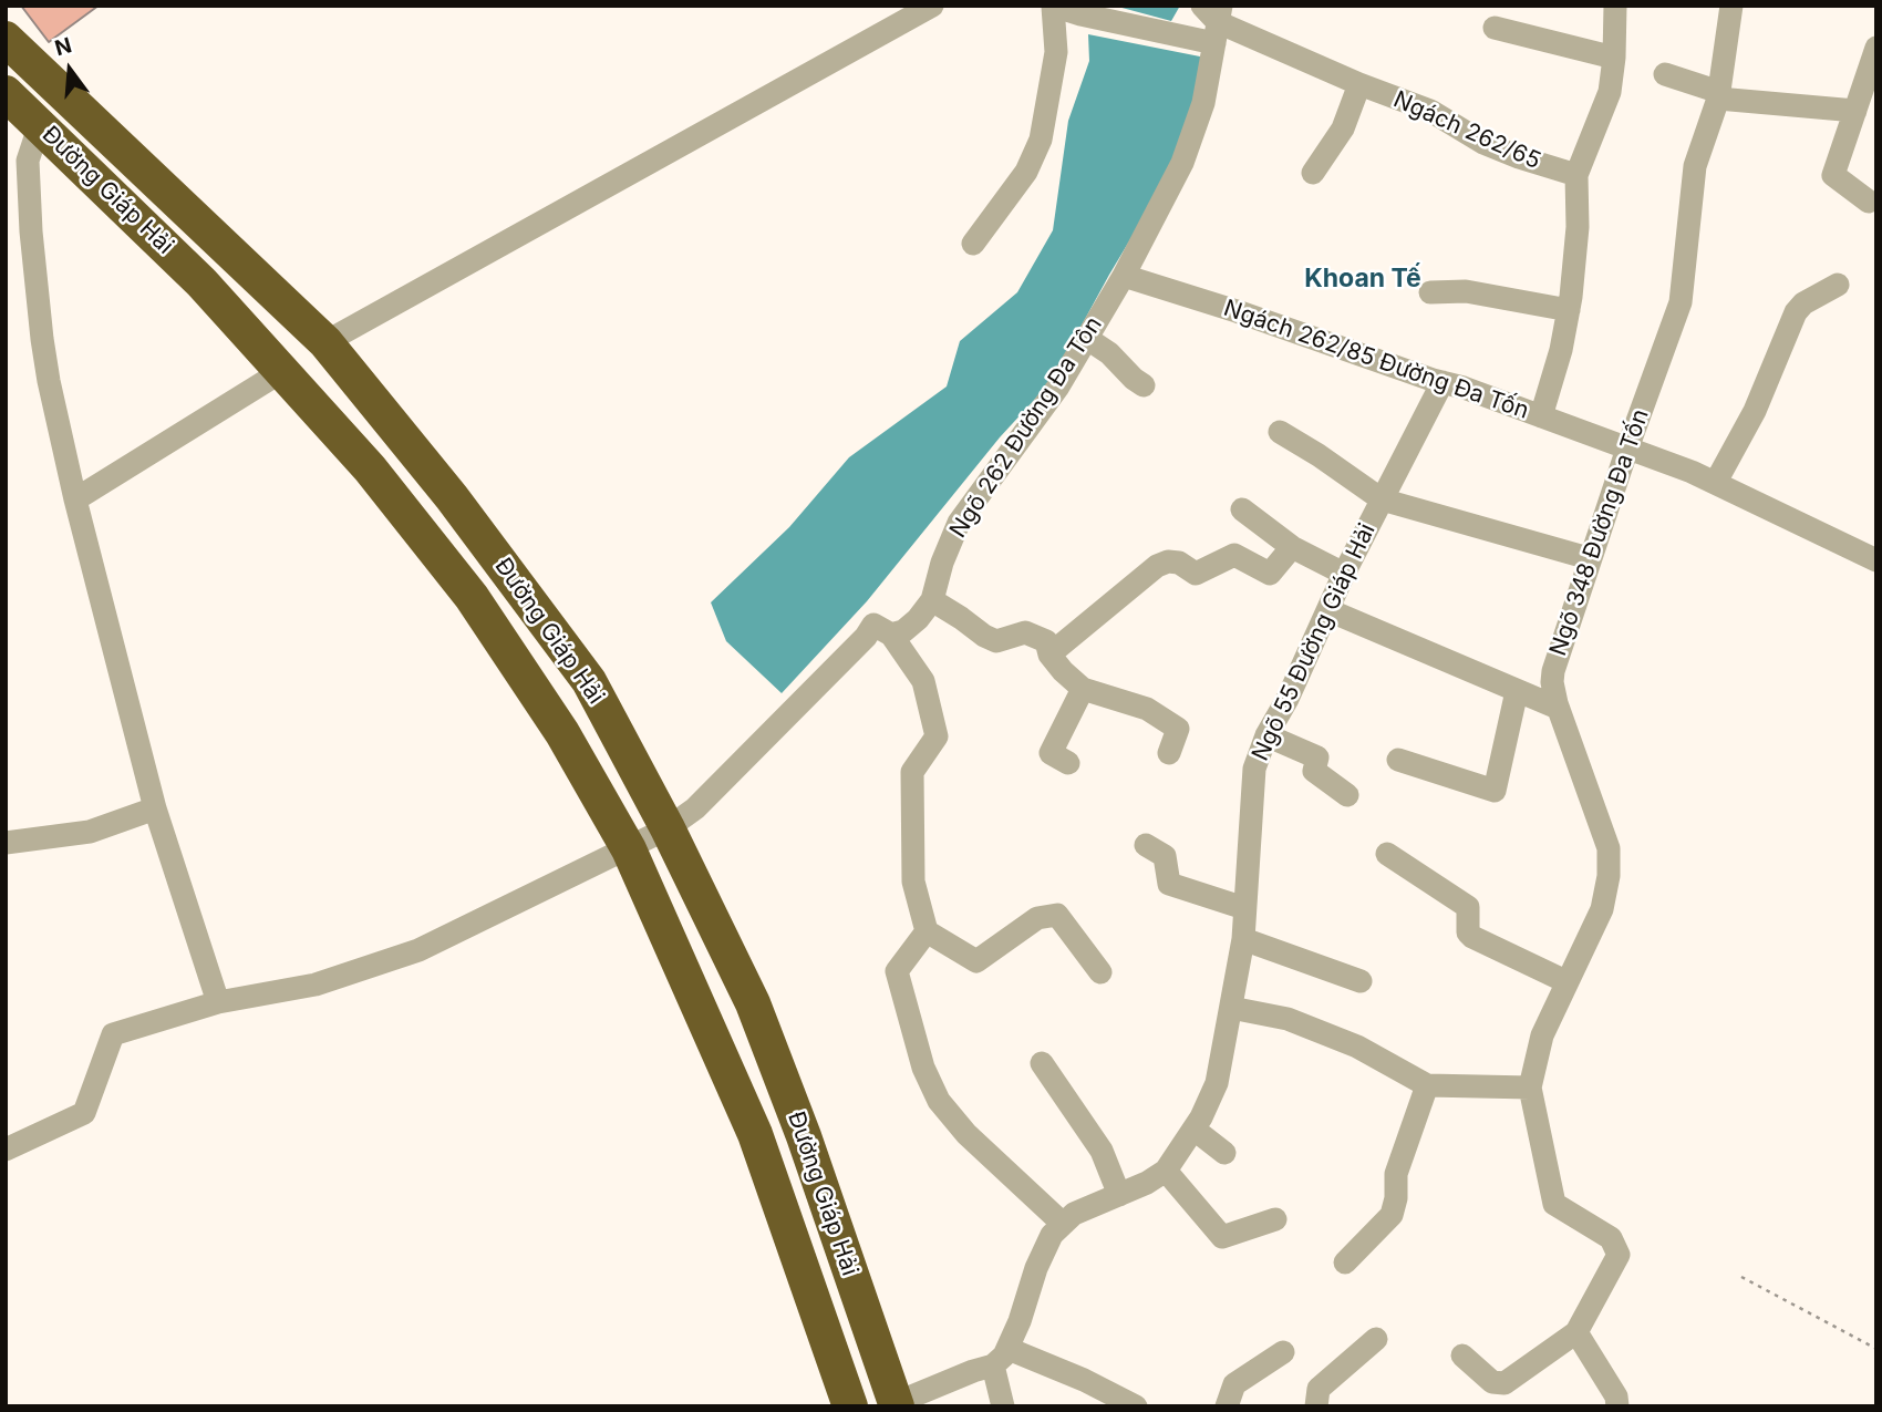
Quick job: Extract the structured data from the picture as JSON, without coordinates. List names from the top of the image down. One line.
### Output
{"streets":{"highway":["Đường Giáp Hải"],"street":["Ngách 262/65","Ngách 262/85 Đường Đa Tốn","Ngõ 262 Đường Đa Tôn","Ngõ 348 Đường Đa Tốn","Ngõ 55 Đường Giáp Hải"]},"crossings":[["Ngách 262/65","Ngõ 262 Đường Đa Tôn"],["Đường Giáp Hải","Ngõ 262 Đường Đa Tôn"],["Ngách 262/85 Đường Đa Tốn","Ngõ 262 Đường Đa Tôn"],["Ngách 262/85 Đường Đa Tốn","Ngõ 348 Đường Đa Tốn"],["Ngách 262/85 Đường Đa Tốn","Ngõ 55 Đường Giáp Hải"]],"districts":["Khoan Tế"],"north":"top"}
